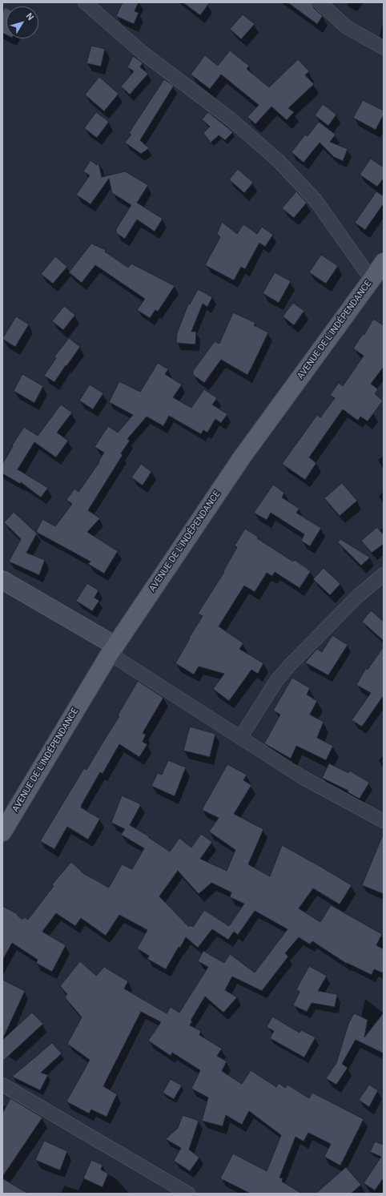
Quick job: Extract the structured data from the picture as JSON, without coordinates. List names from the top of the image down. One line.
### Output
{"streets":{"main road":["AVENUE DE L'INDÉPENDANCE"]},"north":"top right"}
